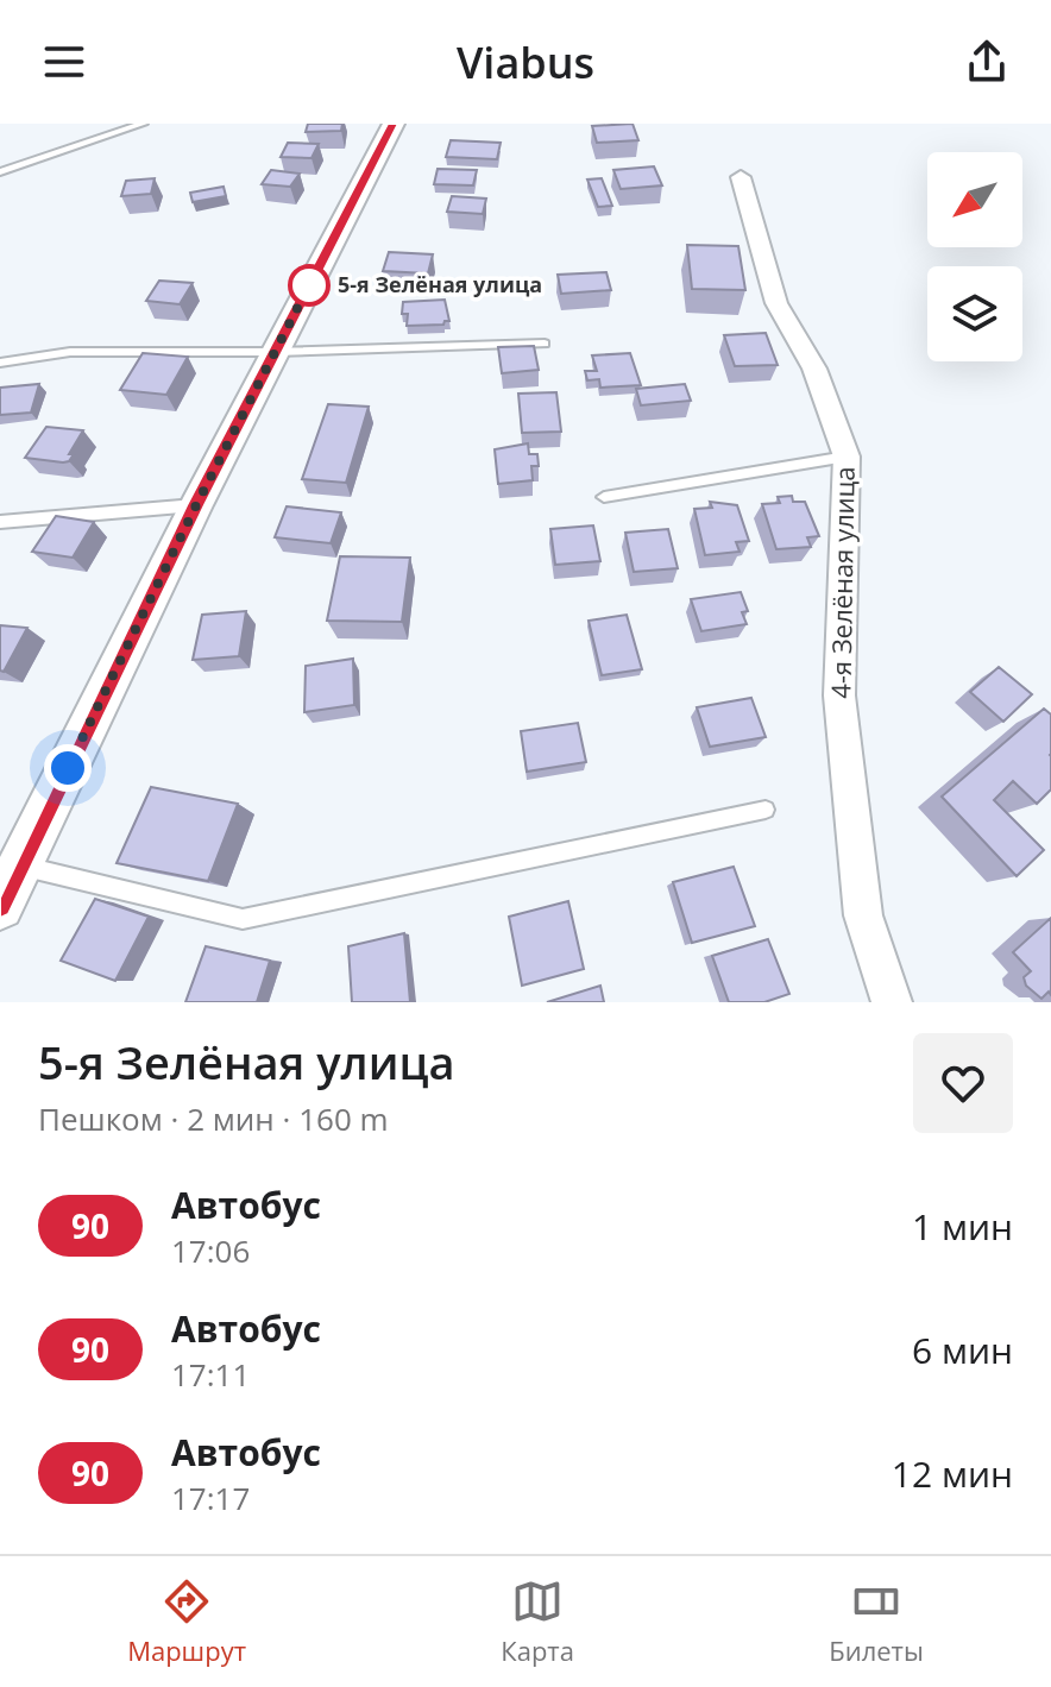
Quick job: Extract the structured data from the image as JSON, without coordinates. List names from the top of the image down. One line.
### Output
{"streets":{"street":["4-я Зелёная улица"]},"places":["5-я Зелёная улица"],"lines":["bus line 90"],"north":"bottom left","page":{"header":"Viabus","heading":["5-я Зелёная улица","Пешком · 2 мин · 160 m"],"list":[{"mark":"90","name":"Автобус","note":"17:06","value":"1 мин"},{"mark":"90","name":"Автобус","note":"17:11","value":"6 мин"},{"mark":"90","name":"Автобус","note":"17:17","value":"12 мин"}],"tabs":["Маршрут","Карта","Билеты"]}}
